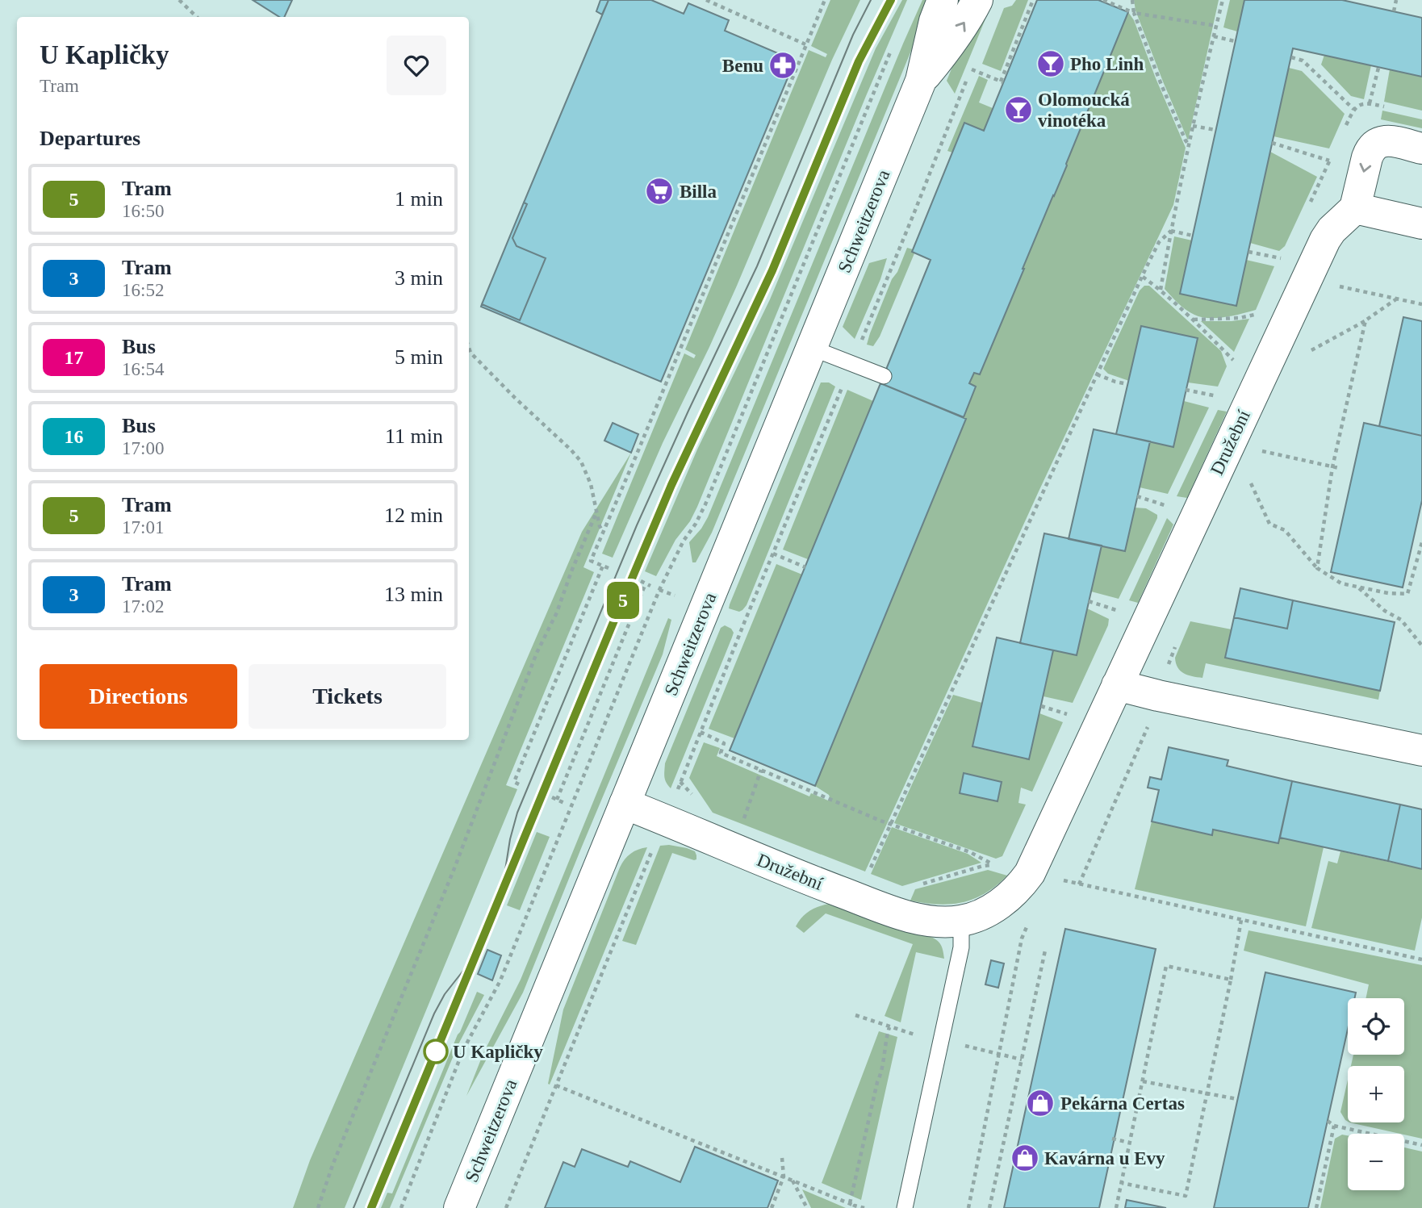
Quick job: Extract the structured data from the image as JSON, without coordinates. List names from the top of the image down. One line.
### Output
{"streets":{"street":["Schweitzerova","Družební"]},"crossings":[["Schweitzerova","Družební"]],"places":{"bar":["Pho Linh","Olomoucká vinotéka"],"pharmacy":["Benu"],"supermarket":["Billa"],"other":["U Kapličky"],"shop":["Pekárna Certas","Kavárna u Evy"]},"lines":["tram line 5"],"page":{"on_map":"5","heading":[["U Kapličky","Tram"],"Departures"],"list":[{"mark":"5","name":"Tram","note":"16:50","value":"1 min"},{"mark":"3","name":"Tram","note":"16:52","value":"3 min"},{"mark":"17","name":"Bus","note":"16:54","value":"5 min"},{"mark":"16","name":"Bus","note":"17:00","value":"11 min"},{"mark":"5","name":"Tram","note":"17:01","value":"12 min"},{"mark":"3","name":"Tram","note":"17:02","value":"13 min"}],"buttons":["Directions","Tickets"],"map_buttons":["+","−"]}}
